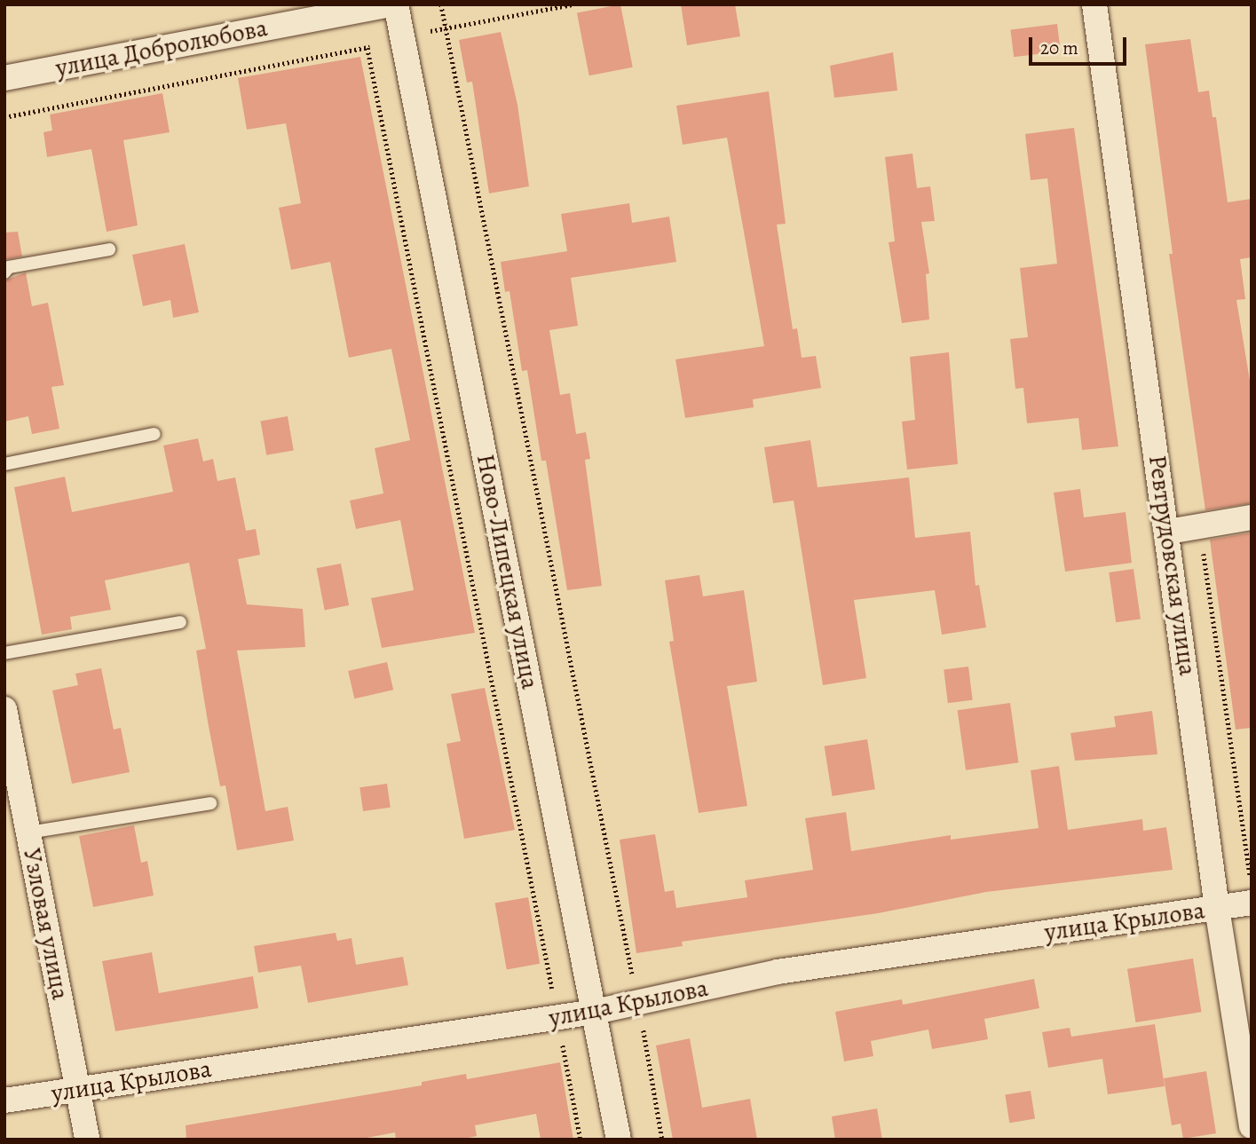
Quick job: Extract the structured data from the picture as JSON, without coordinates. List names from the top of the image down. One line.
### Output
{"streets":{"street":["улица Добролюбова","Ревтрудовская улица","Ново-Липецкая улица","улица Крылова","Узловая улица"]},"crossings":[["улица Добролюбова","Ново-Липецкая улица"],["Ревтрудовская улица","улица Крылова"],["Ново-Липецкая улица","улица Крылова"],["улица Крылова","Узловая улица"]],"scale_bar":"20 m"}
